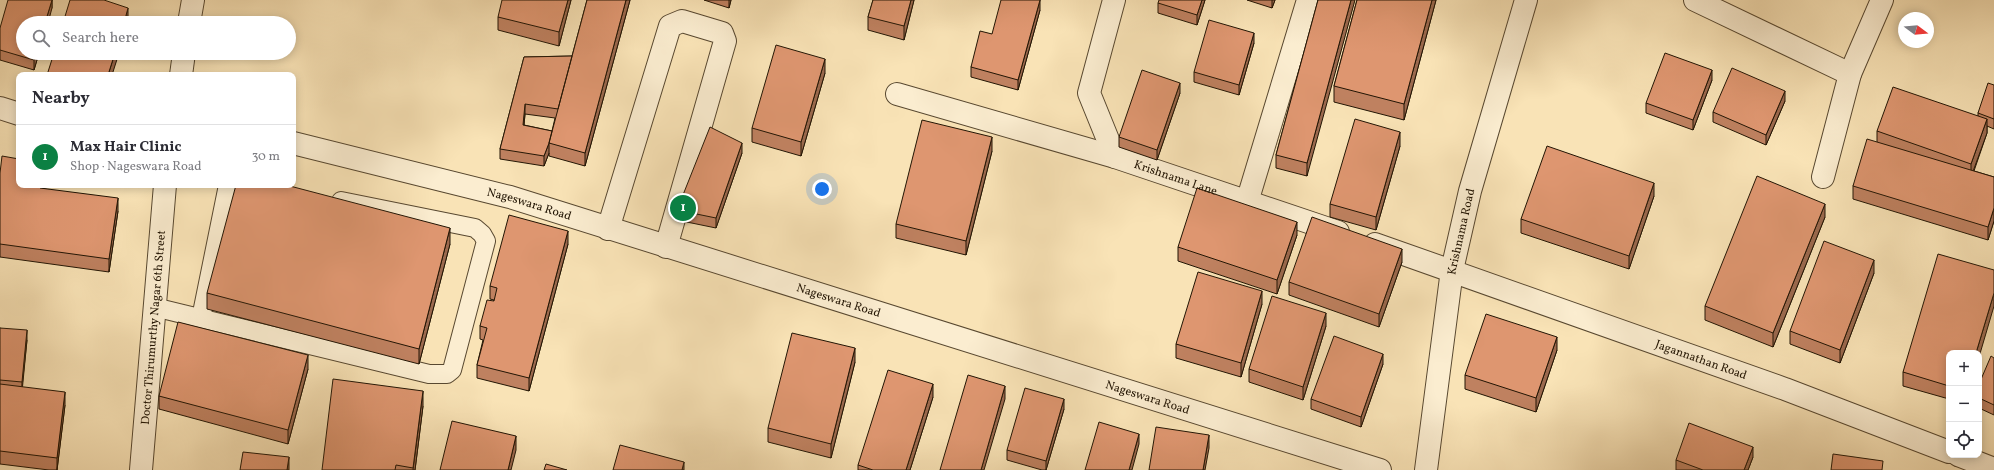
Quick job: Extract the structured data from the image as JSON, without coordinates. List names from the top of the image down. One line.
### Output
{"streets":{"street":["Krishnama Lane","Nageswara Road","Krishnama Road","Doctor Thirumurthy Nagar 6th Street","Jagannathan Road"]},"crossings":[["Krishnama Lane","Krishnama Road"],["Krishnama Lane","Jagannathan Road"],["Krishnama Road","Jagannathan Road"]],"north":"right","page":{"search":"Search here","heading":"Nearby","list":[{"mark":"1","name":"Max Hair Clinic","note":"Shop · Nageswara Road","value":"30 m"}],"pins":"1","map_buttons":["+","−"]}}
